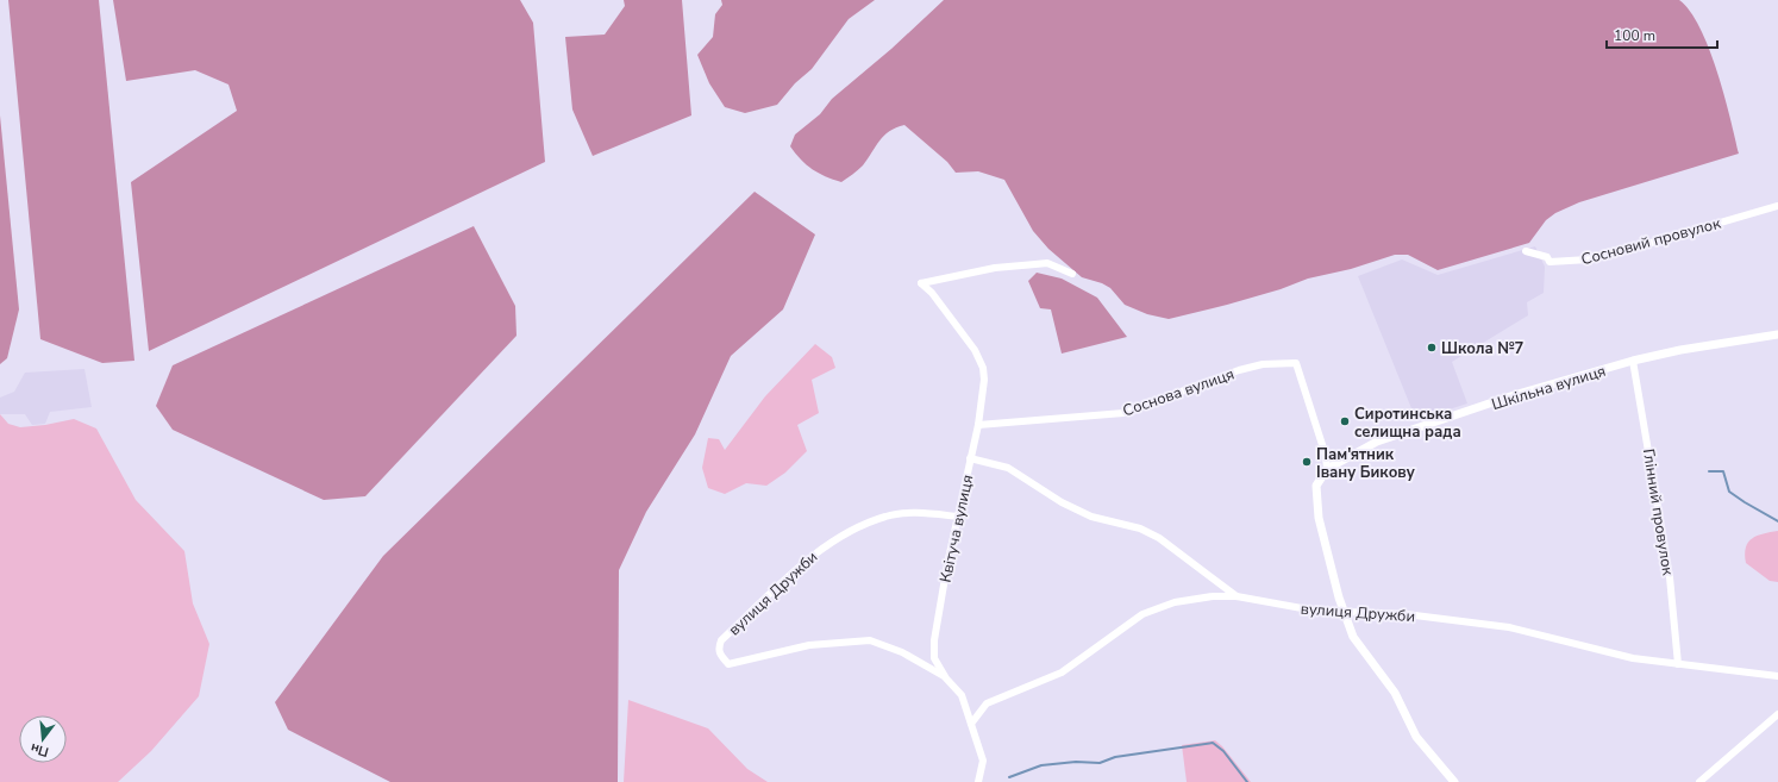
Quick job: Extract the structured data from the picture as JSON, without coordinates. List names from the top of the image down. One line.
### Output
{"streets":{"street":["Сосновий провулок","Шкільна вулиця","Соснова вулиця","Глінний провулок","Квітуча вулиця","вулиця Дружби"]},"crossings":[["Шкільна вулиця","Соснова вулиця"],["Шкільна вулиця","Глінний провулок"],["Соснова вулиця","Квітуча вулиця"],["Глінний провулок","вулиця Дружби"],["Квітуча вулиця","вулиця Дружби"]],"places":["Школа №7","Сиротинська селищна рада","Пам'ятник Івану Бикову"],"scale_bar":"100 m","north":"bottom"}
